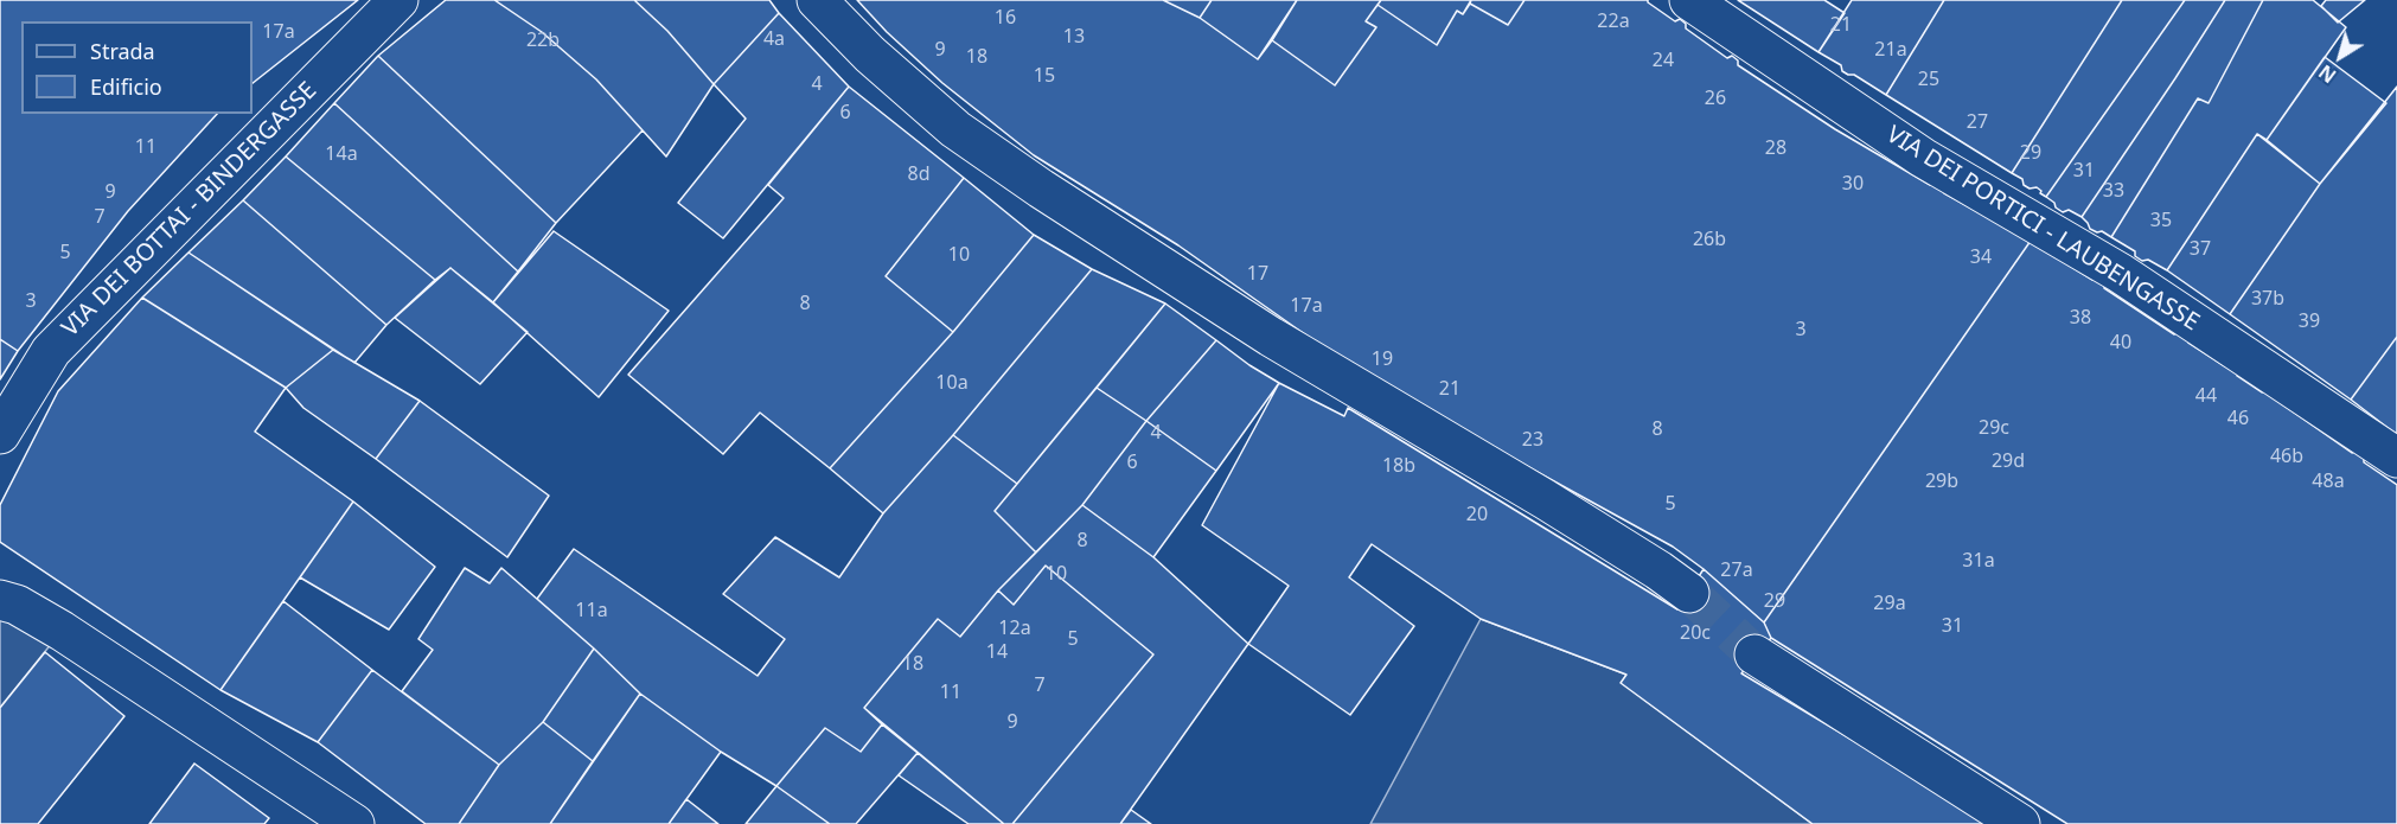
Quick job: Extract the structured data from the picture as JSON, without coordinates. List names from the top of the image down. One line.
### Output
{"streets":{"street":["VIA DEI BOTTAI - BINDERGASSE","VIA DEI PORTICI - LAUBENGASSE"]},"house_numbers":["16","22a","21","17a","13","4a","22b","9","21a","18","24","15","25","4","26","6","27","11","28","29","14a","31","8d","30","33","9","7","35","26b","37","5","10","34","17","37b","3","8","17a","38","39","3","40","19","10a","21","44","46","29c","8","4","23","46b","29d","6","18b","29b","48a","5","20","8","31a","27a","10","29","29a","11a","31","12a","20c","5","14","18","7","11","9"],"legend":["Strada","Edificio"],"north":"bottom left"}
